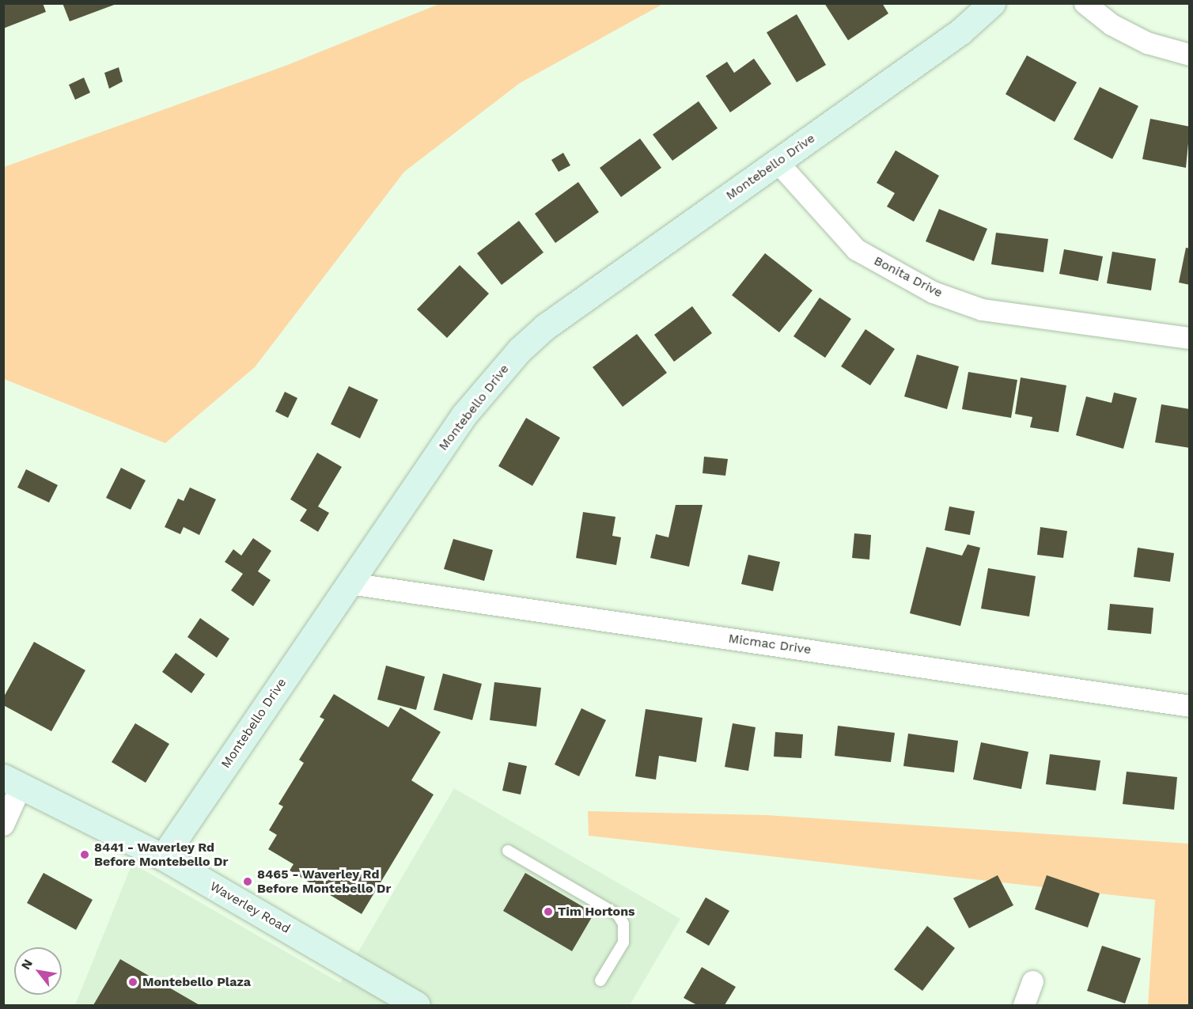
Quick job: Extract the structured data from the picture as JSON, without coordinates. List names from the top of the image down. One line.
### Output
{"streets":{"street":["Montebello Drive","Bonita Drive","Micmac Drive","Waverley Road"]},"crossings":[["Montebello Drive","Bonita Drive"],["Montebello Drive","Micmac Drive"],["Montebello Drive","Waverley Road"]],"places":["8441 - Waverley Rd Before Montebello Dr","8465 - Waverley Rd Before Montebello Dr","Tim Hortons","Montebello Plaza"],"north":"top left"}
